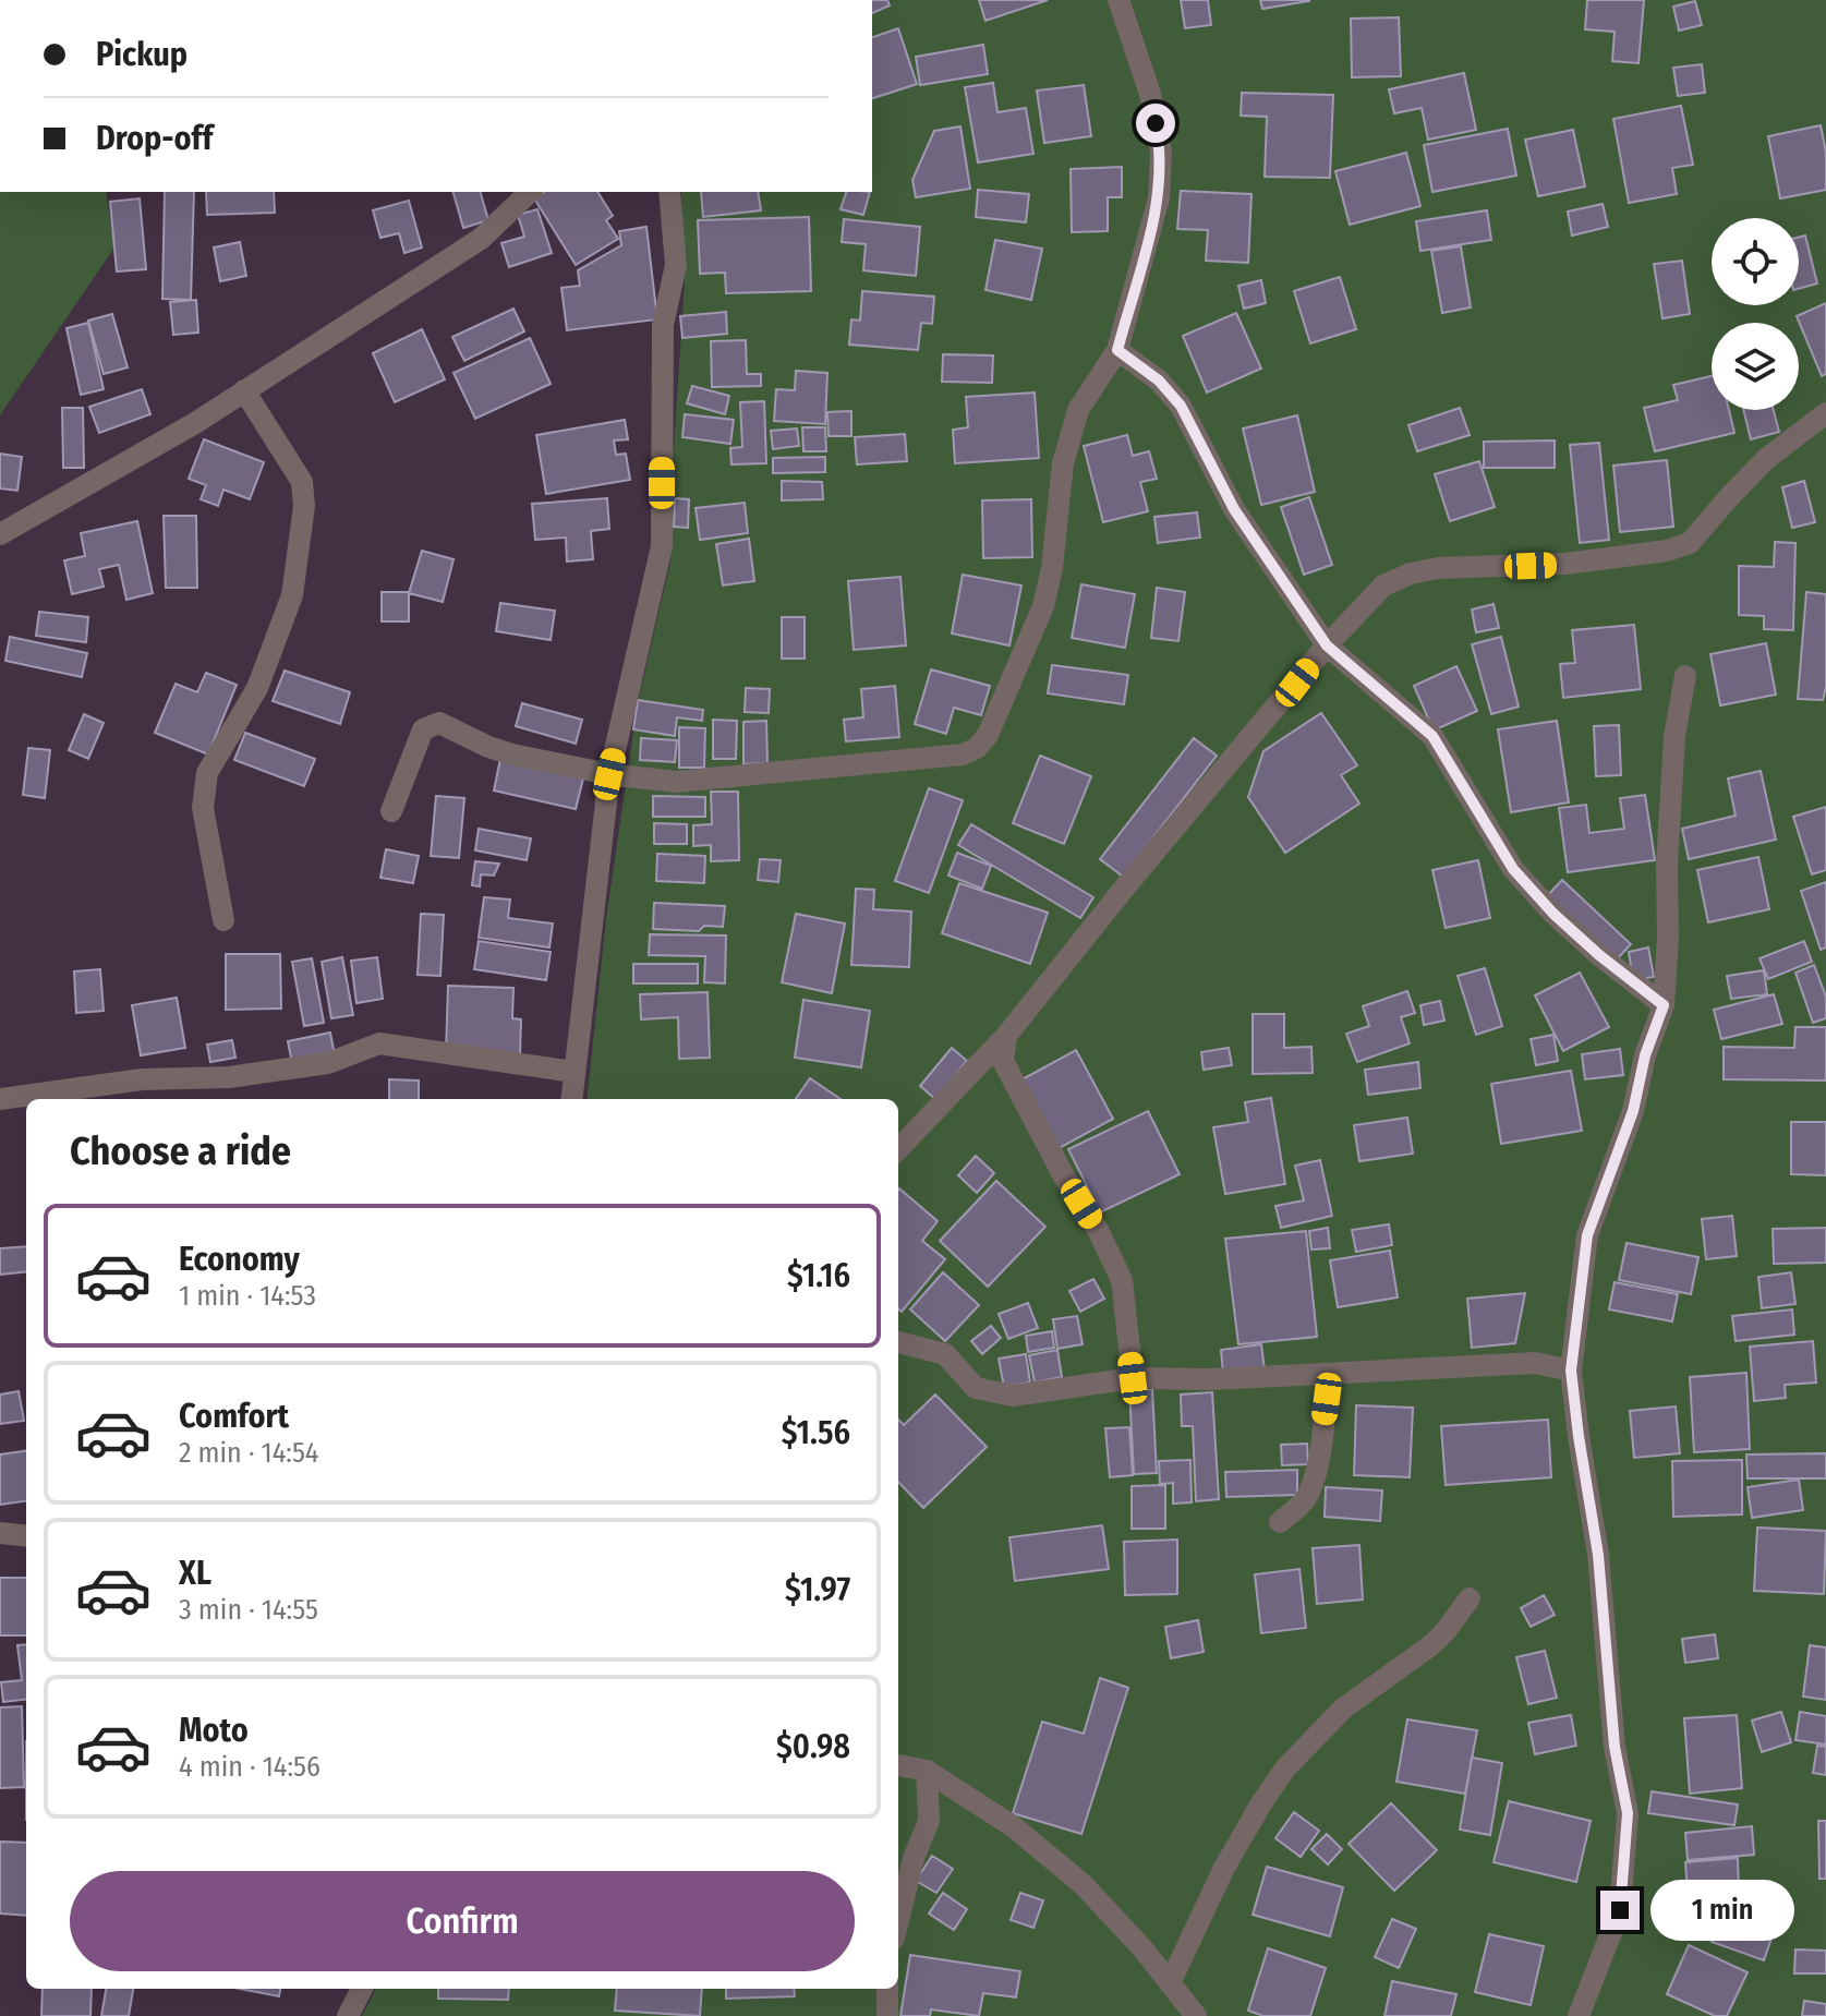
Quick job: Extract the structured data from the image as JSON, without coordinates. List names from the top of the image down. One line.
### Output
{"page":{"banner":["Pickup","Drop-off"],"heading":"Choose a ride","list":[{"name":"Economy","note":"1 min · 14:53","value":"$1.16"},{"name":"Comfort","note":"2 min · 14:54","value":"$1.56"},{"name":"XL","note":"3 min · 14:55","value":"$1.97"},{"name":"Moto","note":"4 min · 14:56","value":"$0.98"}],"buttons":"Confirm","bubble":"1 min"}}
